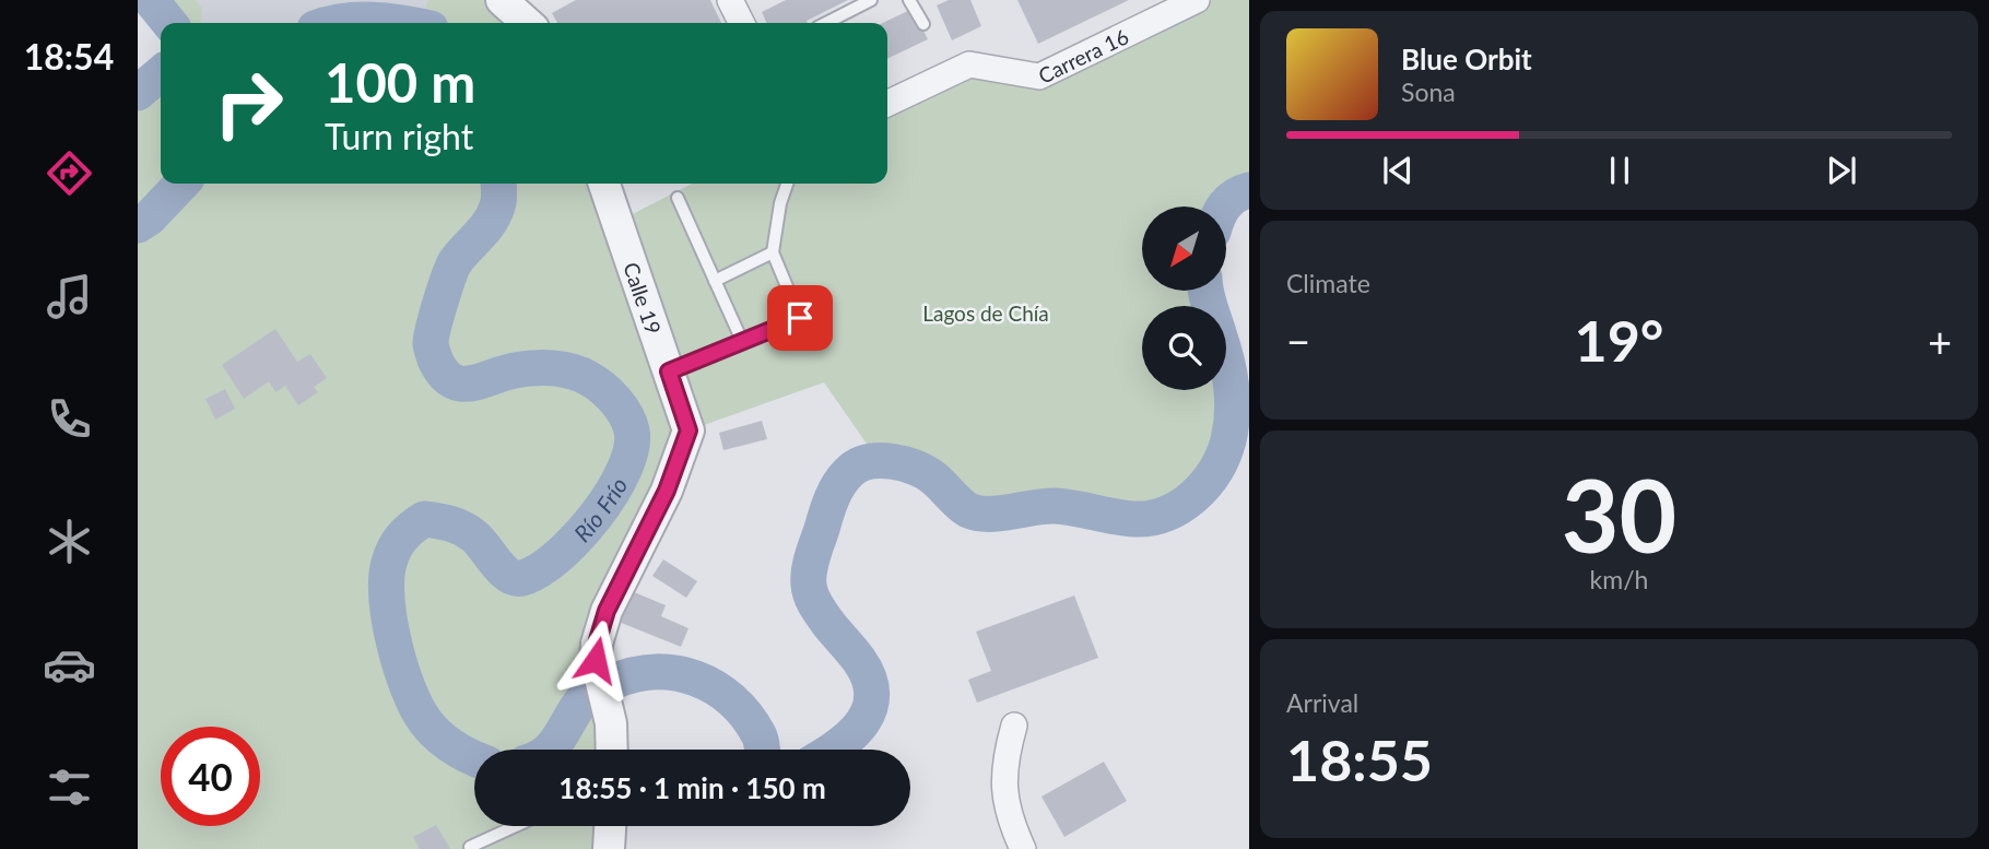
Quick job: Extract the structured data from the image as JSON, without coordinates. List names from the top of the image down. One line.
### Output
{"streets":{"street":["Carrera 16","Calle 19"]},"water":["Río Frío"],"parks":["Lagos de Chía"],"north":"bottom left","page":{"tabs":"18:54","turn":["100 m","Turn right"],"song":["Blue Orbit","Sona"],"tile":["Climate",["30","km/h"],["Arrival","18:55"]],"heat":["−","19°","+"],"limit":"40","trip":"18:55 · 1 min · 150 m"}}
